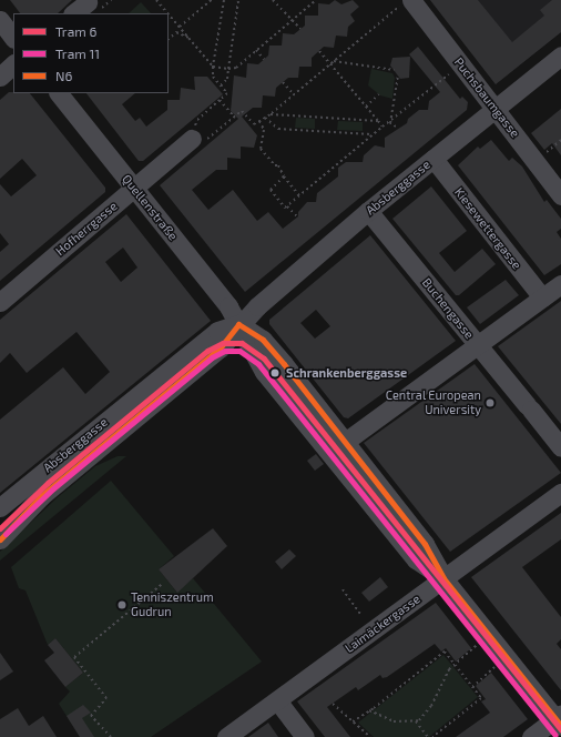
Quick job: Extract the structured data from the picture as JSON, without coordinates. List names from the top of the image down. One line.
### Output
{"streets":{"street":["Puchsbaumgasse","Absberggasse","Quellenstraße","Hofherrgasse","Kiesewettergasse","Buchengasse","Laimäckergasse"]},"crossings":[["Puchsbaumgasse","Absberggasse"],["Absberggasse","Quellenstraße"],["Absberggasse","Kiesewettergasse"],["Absberggasse","Buchengasse"],["Quellenstraße","Hofherrgasse"],["Quellenstraße","Laimäckergasse"]],"places":["Schrankenberggasse","Central European University","Tenniszentrum Gudrun"],"lines":["transit line N6","tram line 6","tram line 11"],"legend":["Tram 6","Tram 11","N6"]}
